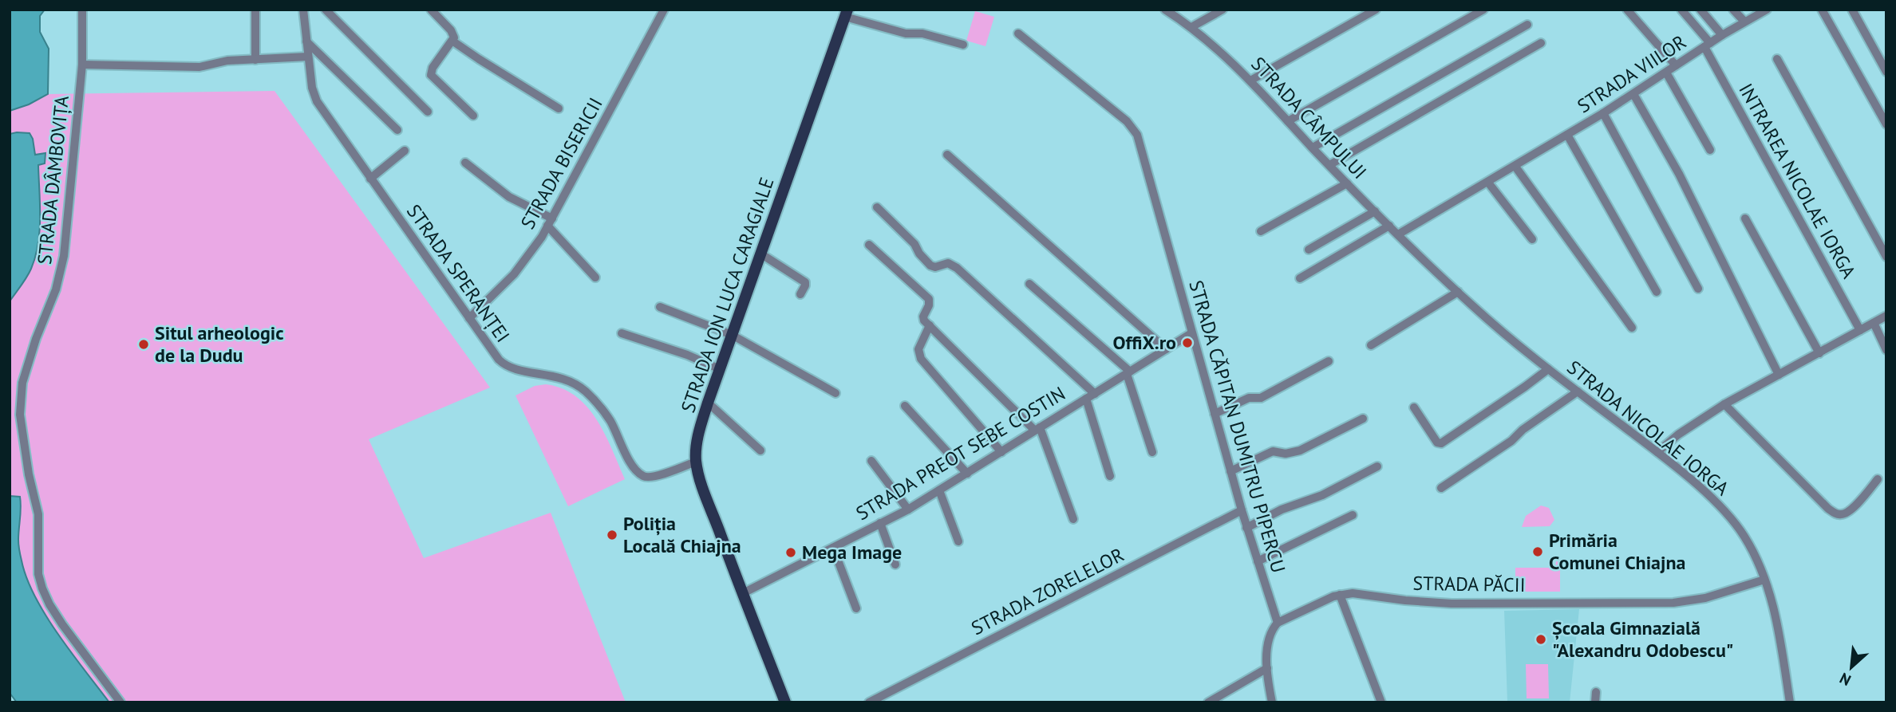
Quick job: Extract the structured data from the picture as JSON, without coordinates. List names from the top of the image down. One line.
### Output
{"streets":{"main road":["STRADA ION LUCA CARAGIALE"],"street":["STRADA VIILOR","STRADA CÂMPULUI","STRADA BISERICII","STRADA DÂMBOVIȚA","INTRAREA NICOLAE IORGA","STRADA SPERANȚEI","STRADA CĂPITAN DUMITRU PIPERCU","STRADA NICOLAE IORGA","STRADA PREOT SEBE COSTIN","STRADA PĂCII","STRADA ZORELELOR"]},"crossings":[["STRADA VIILOR","STRADA CÂMPULUI"],["STRADA VIILOR","INTRAREA NICOLAE IORGA"],["STRADA VIILOR","STRADA NICOLAE IORGA"],["STRADA CÂMPULUI","STRADA NICOLAE IORGA"],["STRADA BISERICII","STRADA SPERANȚEI"],["STRADA SPERANȚEI","STRADA ION LUCA CARAGIALE"],["STRADA ION LUCA CARAGIALE","STRADA PREOT SEBE COSTIN"],["STRADA CĂPITAN DUMITRU PIPERCU","STRADA PREOT SEBE COSTIN"],["STRADA CĂPITAN DUMITRU PIPERCU","STRADA PĂCII"],["STRADA CĂPITAN DUMITRU PIPERCU","STRADA ZORELELOR"],["STRADA NICOLAE IORGA","STRADA PĂCII"]],"places":["OffiX.ro","Situl arheologic de la Dudu","Poliția Locală Chiajna","Primăria Comunei Chiajna","Mega Image","Școala Gimnazială \"Alexandru Odobescu\""],"north":"bottom left"}
